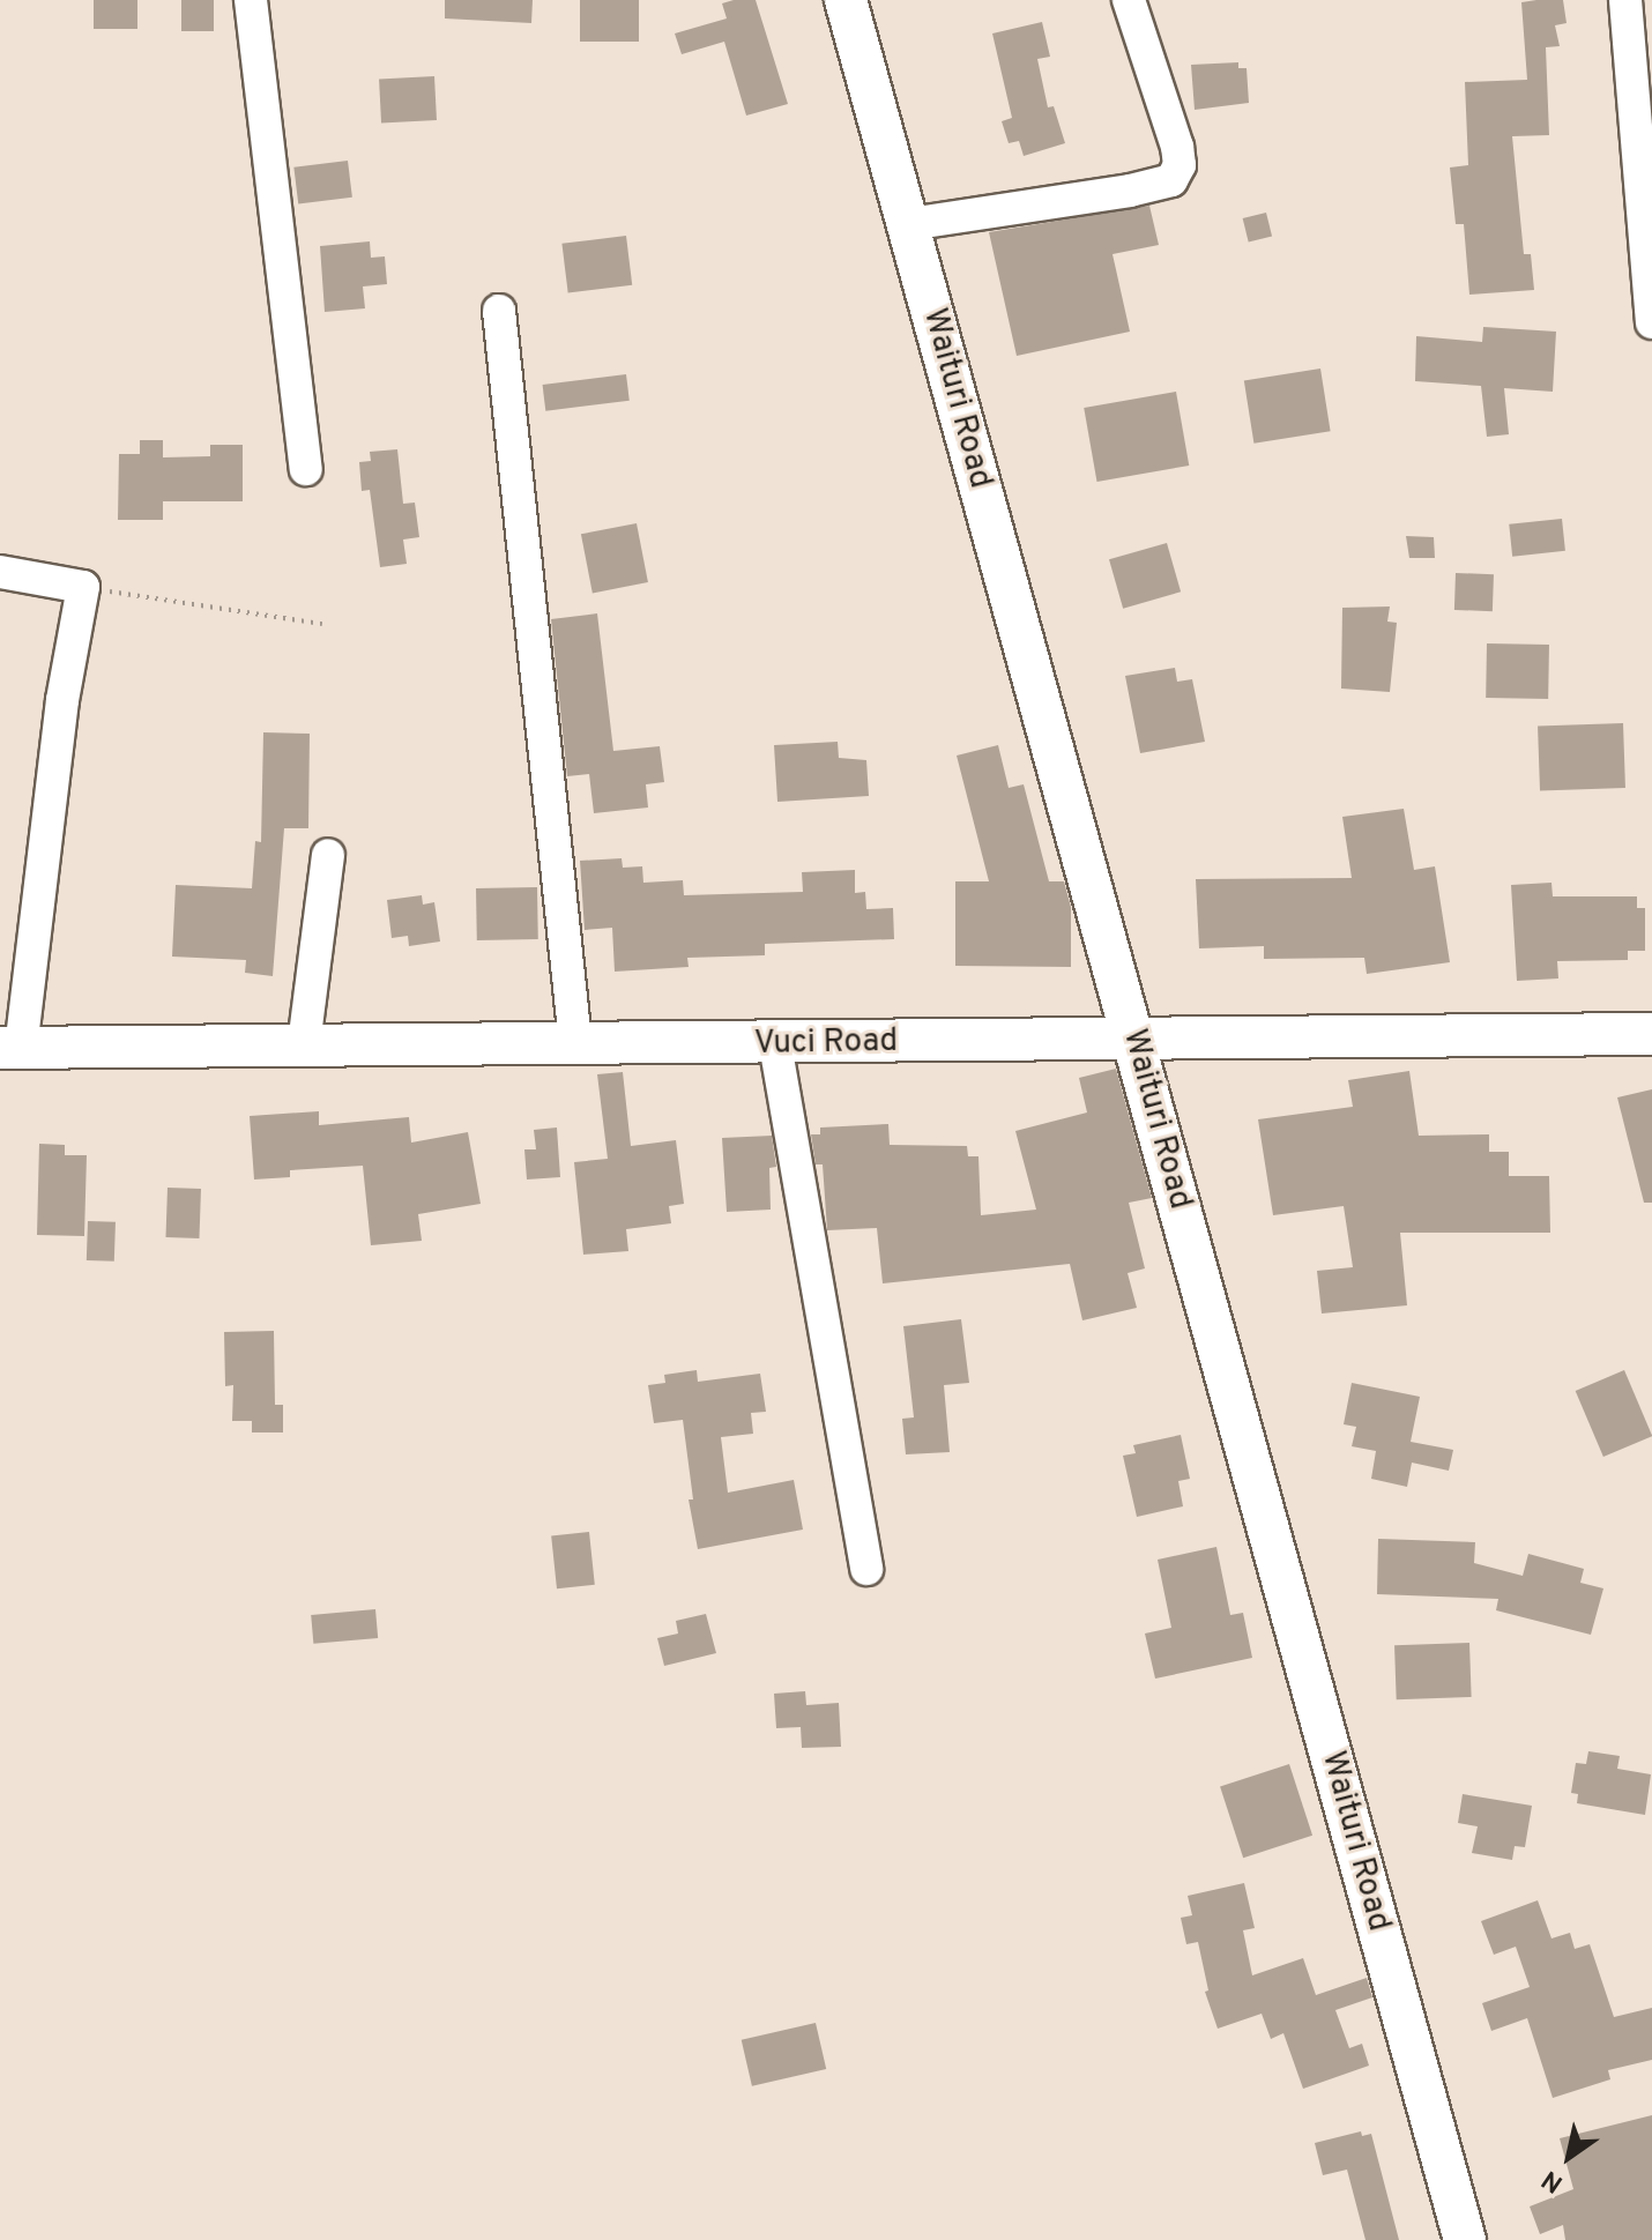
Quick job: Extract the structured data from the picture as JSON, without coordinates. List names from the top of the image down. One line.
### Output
{"streets":{"main road":["Waituri Road","Vuci Road"]},"crossings":[["Waituri Road","Vuci Road"]],"north":"bottom left"}
